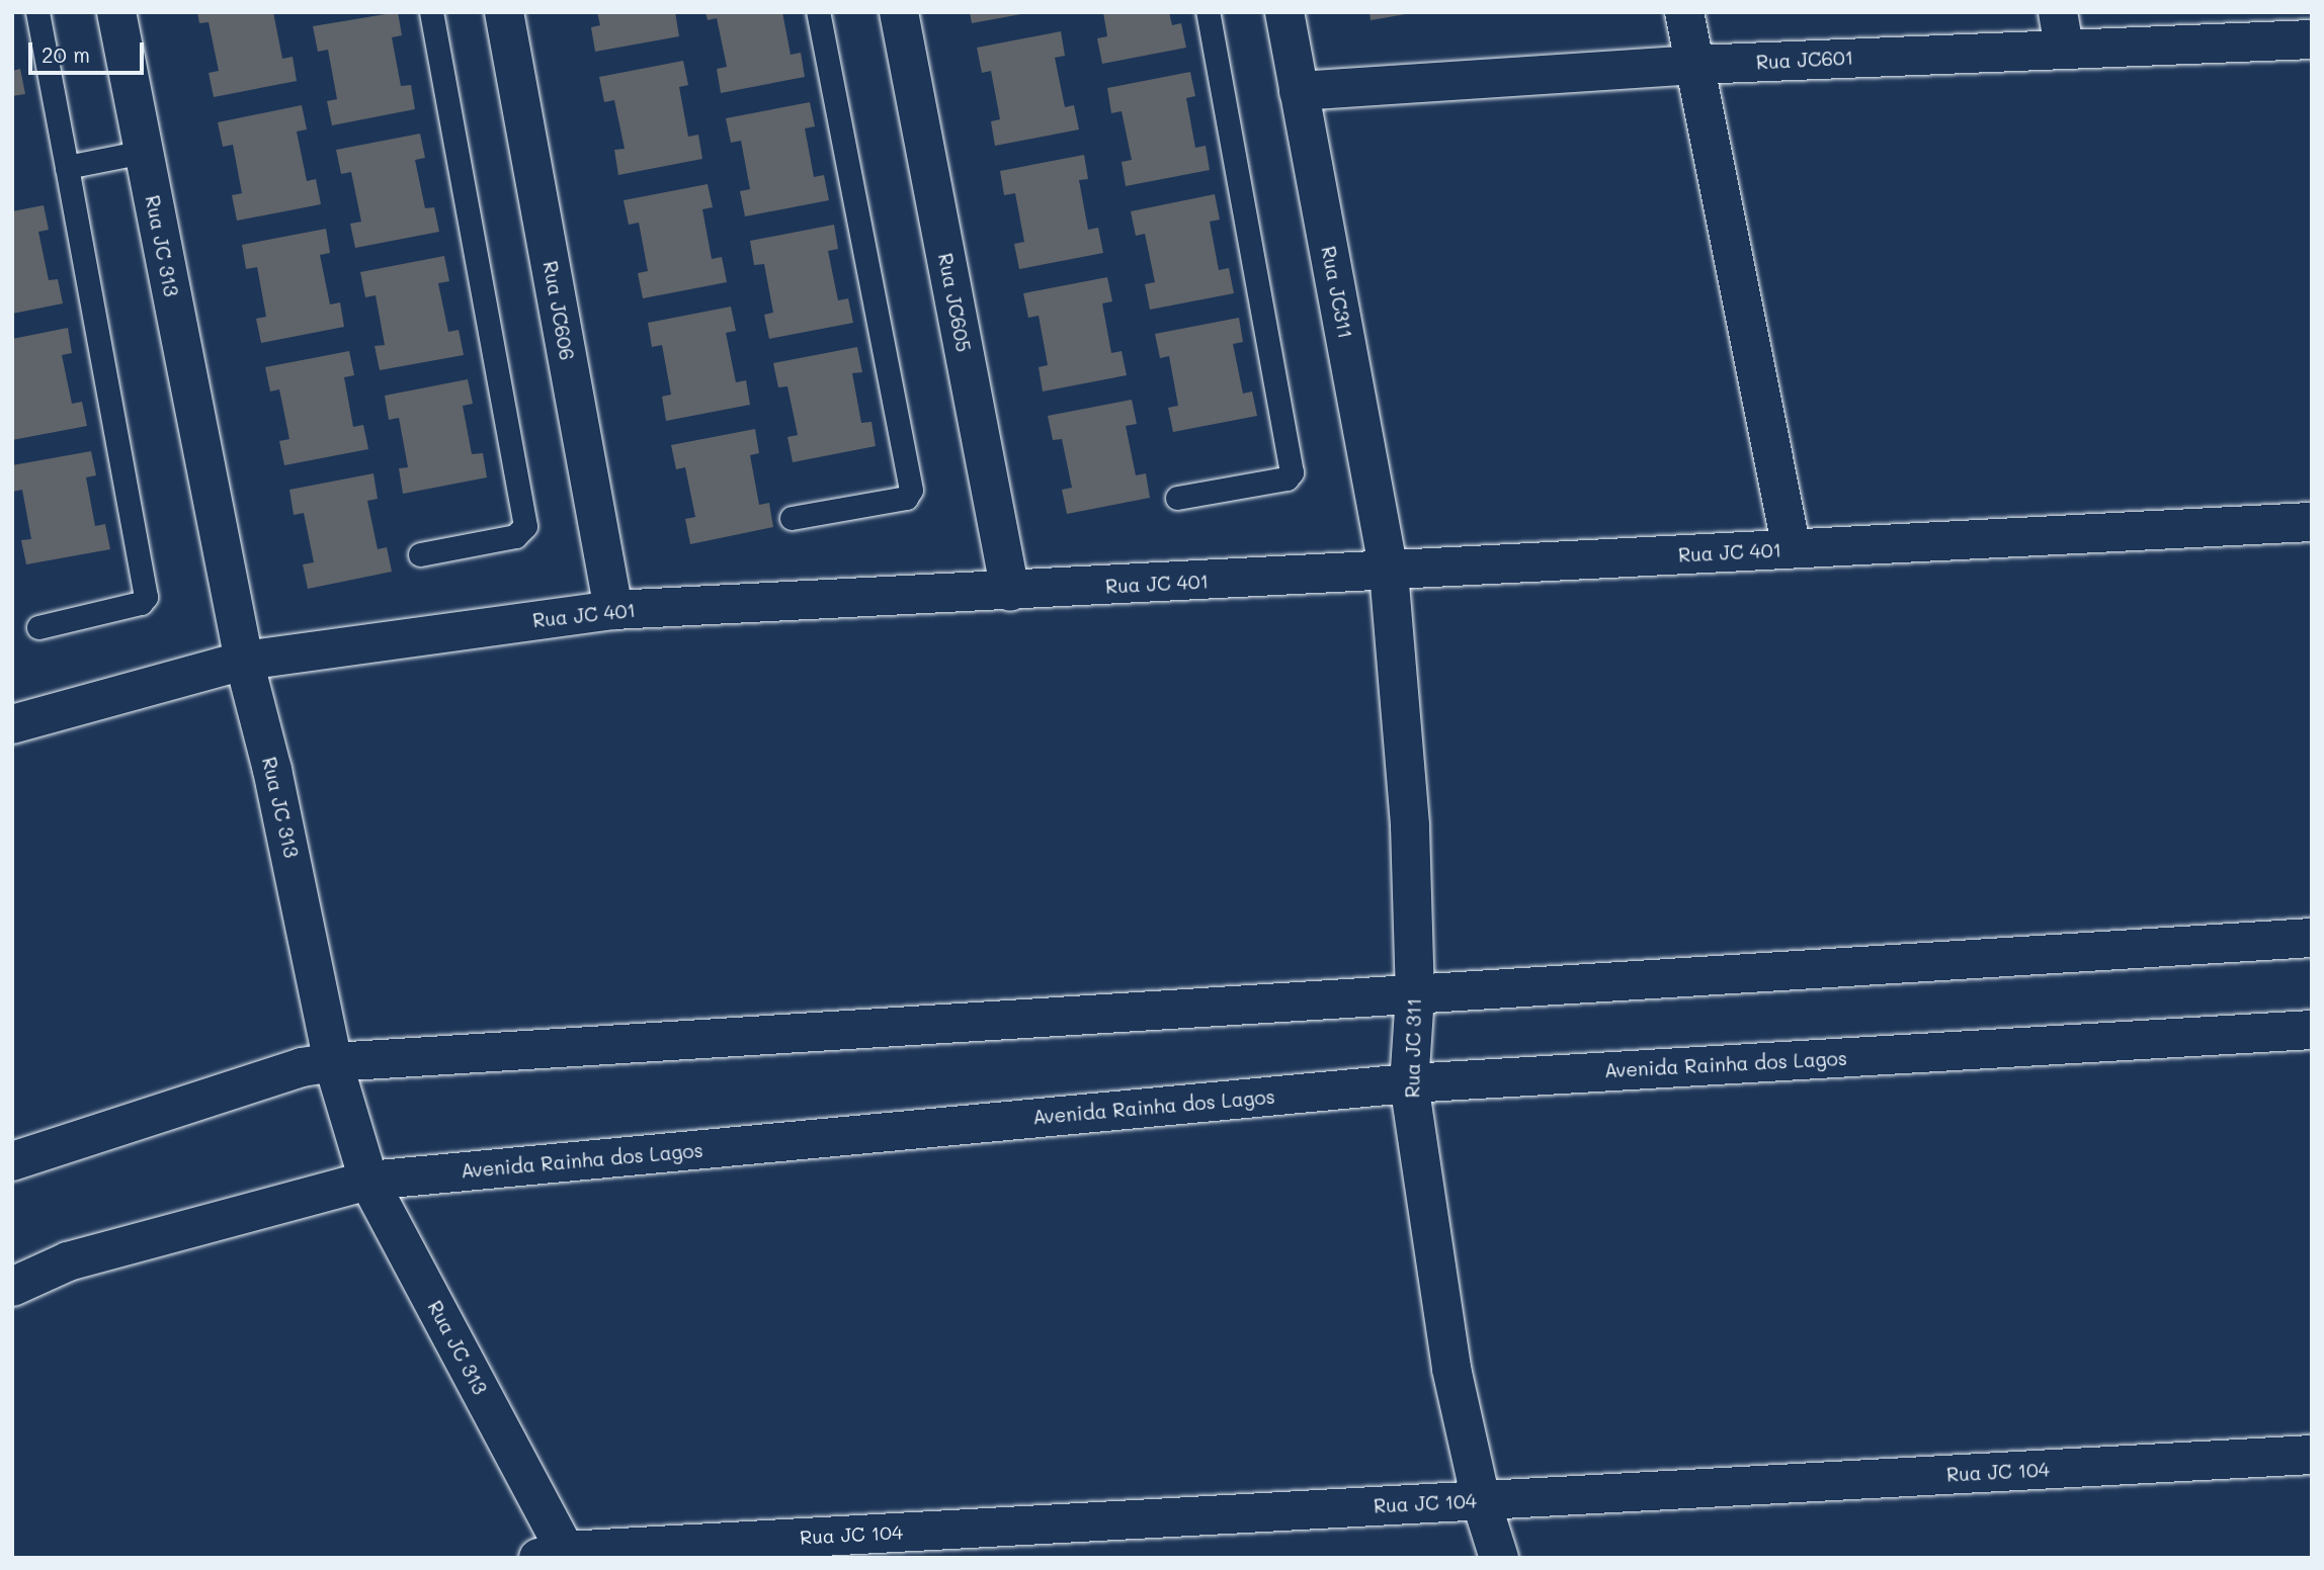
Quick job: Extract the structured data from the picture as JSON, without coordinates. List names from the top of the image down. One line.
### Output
{"streets":{"street":["Rua JC601","Rua JC 313","Rua JC311","Rua JC605","Rua JC606","Rua JC 401","Rua JC 311","Avenida Rainha dos Lagos","Rua JC 104"]},"crossings":[["Rua JC601","Rua JC311"],["Rua JC 313","Rua JC 401"],["Rua JC 313","Avenida Rainha dos Lagos"],["Rua JC 313","Rua JC 104"],["Rua JC311","Rua JC 401"],["Rua JC311","Rua JC 311"],["Rua JC605","Rua JC 401"],["Rua JC606","Rua JC 401"],["Rua JC 401","Rua JC 311"],["Rua JC 311","Avenida Rainha dos Lagos"],["Rua JC 311","Rua JC 104"]],"scale_bar":"20 m"}
